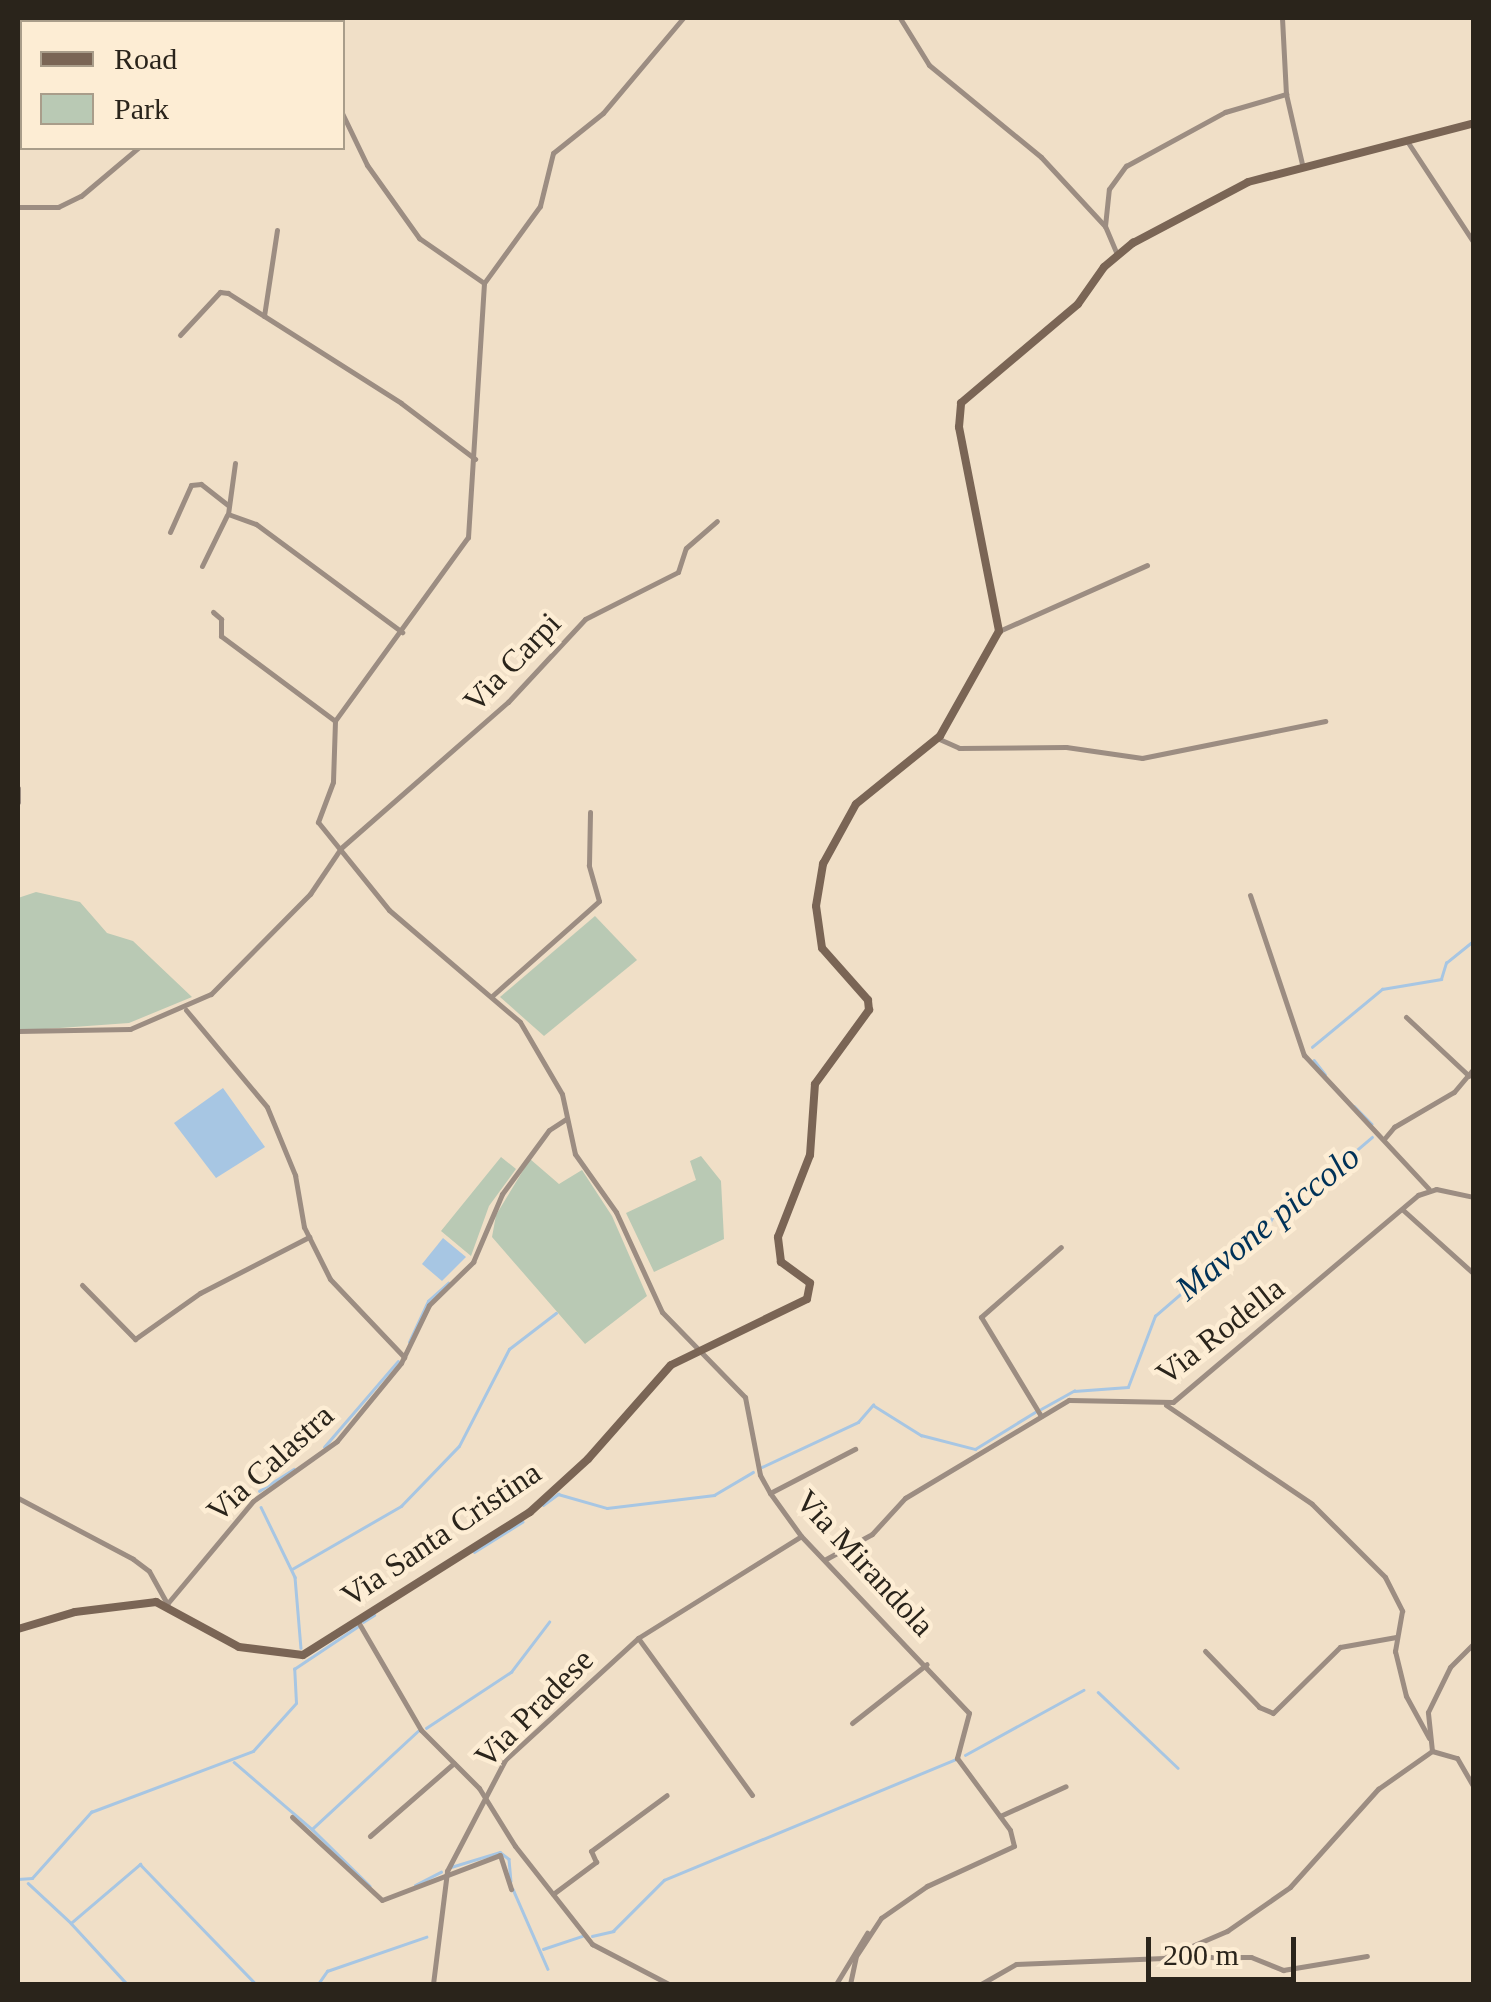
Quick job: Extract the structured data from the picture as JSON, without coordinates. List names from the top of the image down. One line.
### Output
{"streets":{"street":["Via Carpi","Via Rodella","Via Calastra","Via Santa Cristina","Via Mirandola","Via Pradese"]},"crossings":[["Via Rodella","Via Mirandola"],["Via Calastra","Via Santa Cristina"],["Via Santa Cristina","Via Mirandola"],["Via Mirandola","Via Pradese"]],"water":["Mavone piccolo"],"legend":["Road","Park"],"scale_bar":"200 m"}
